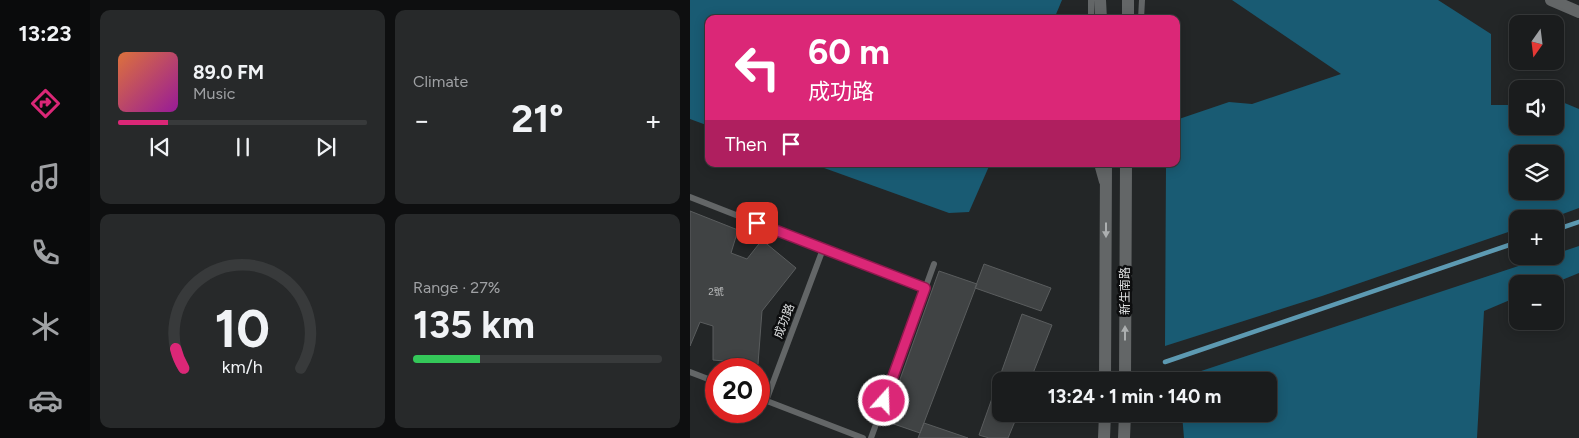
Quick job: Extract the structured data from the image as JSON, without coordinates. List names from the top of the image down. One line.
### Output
{"streets":{"street":["新生南路"],"lane":["成功路"]},"house_numbers":["2號"],"north":"bottom","page":{"tabs":"13:23","tile":["Climate",["Range · 27%","135 km"]],"map_buttons":["+","−"],"turn":["60 m","成功路"],"song":["89.0 FM","Music"],"heat":["−","21°","+"],"then":"Then","limit":"20","trip":"13:24 · 1 min · 140 m","gauge":["10","km/h"]}}
